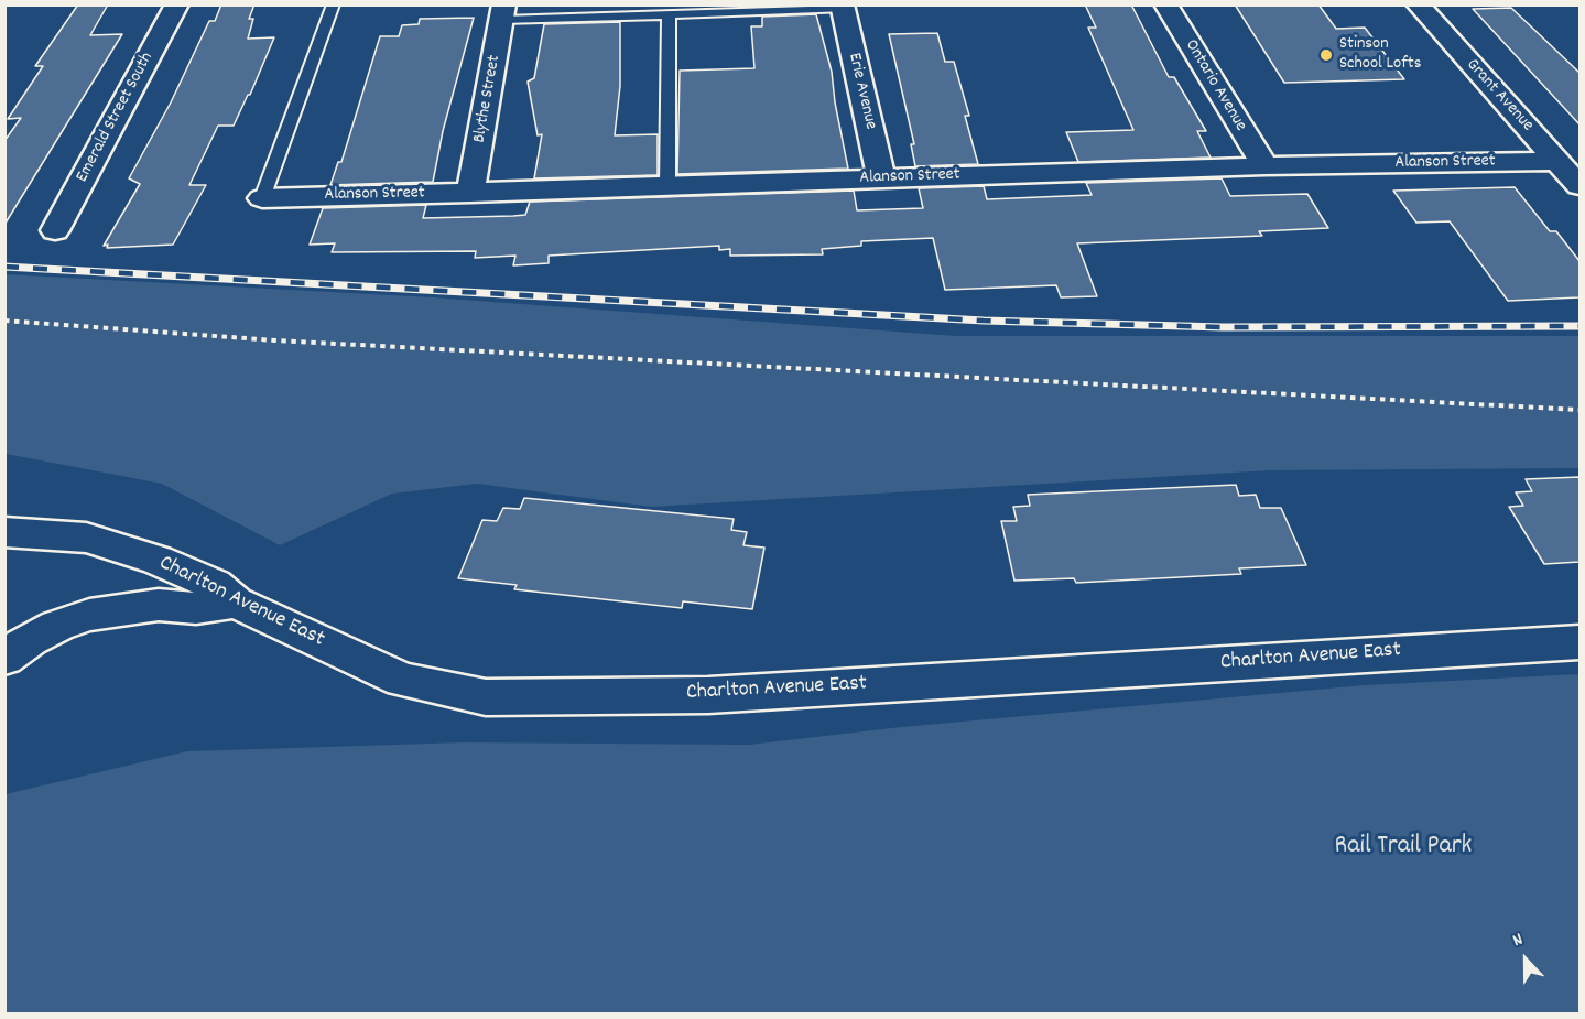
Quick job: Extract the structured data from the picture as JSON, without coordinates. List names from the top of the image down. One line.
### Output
{"streets":{"street":["Ontario Avenue","Erie Avenue","Grant Avenue","Blythe Street","Emerald Street South","Alanson Street","Charlton Avenue East"]},"crossings":[["Ontario Avenue","Alanson Street"],["Erie Avenue","Alanson Street"],["Grant Avenue","Alanson Street"],["Blythe Street","Alanson Street"]],"parks":["Rail Trail Park"],"places":["Stinson School Lofts"],"north":"top"}
